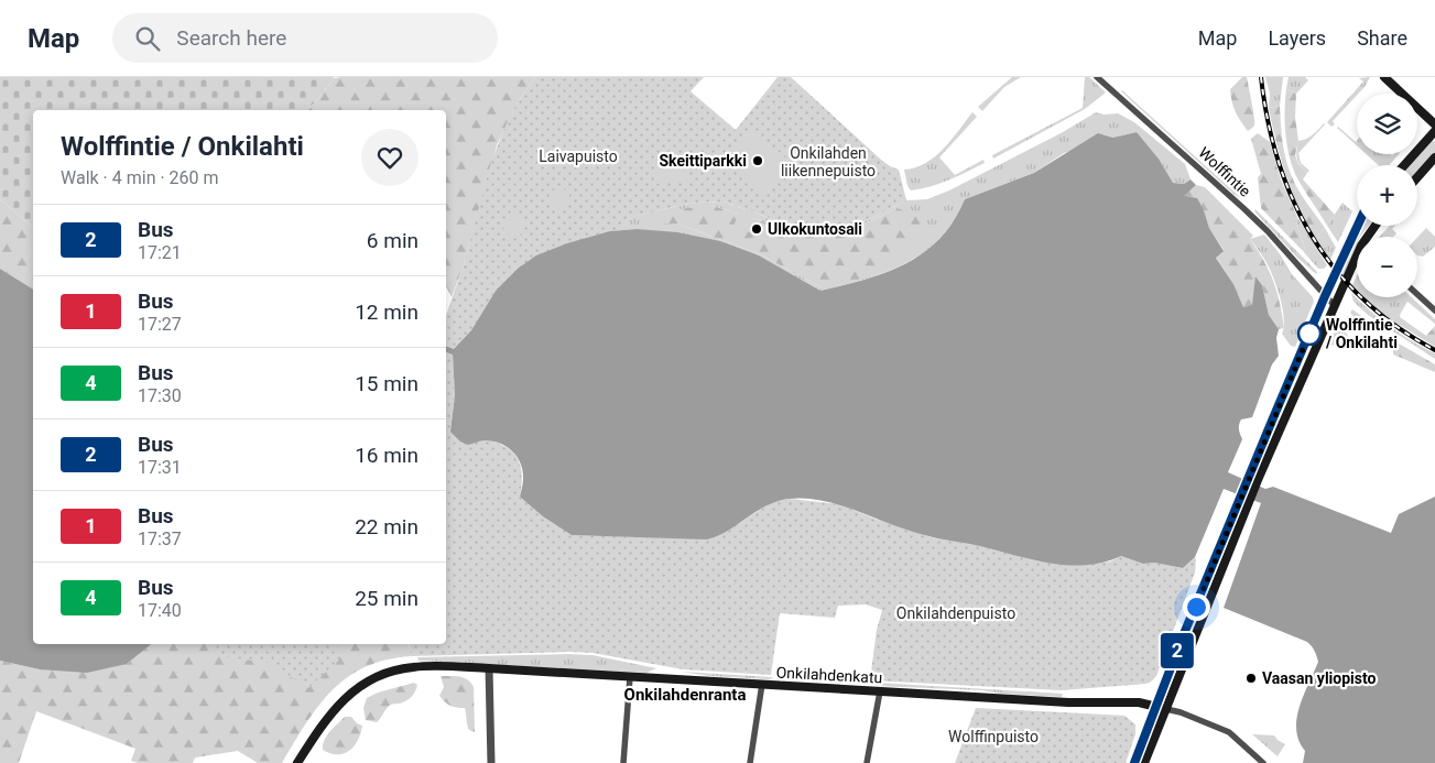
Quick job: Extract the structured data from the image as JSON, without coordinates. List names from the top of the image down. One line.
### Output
{"streets":{"main road":["Onkilahdenkatu"],"street":["Wolffintie"]},"districts":["Onkilahdenranta"],"parks":["Onkilahden liikennepuisto","Laivapuisto","Onkilahdenpuisto","Wolffinpuisto"],"places":["Skeittiparkki","Ulkokuntosali","Wolffintie / Onkilahti","Vaasan yliopisto"],"lines":["bus line 2"],"page":{"header":"Map","search":"Search here","nav":["Map","Layers","Share"],"on_map":"2","map_buttons":["+","−"],"heading":["Wolffintie / Onkilahti","Walk · 4 min · 260 m"],"list":[{"mark":"2","name":"Bus","note":"17:21","value":"6 min"},{"mark":"1","name":"Bus","note":"17:27","value":"12 min"},{"mark":"4","name":"Bus","note":"17:30","value":"15 min"},{"mark":"2","name":"Bus","note":"17:31","value":"16 min"},{"mark":"1","name":"Bus","note":"17:37","value":"22 min"},{"mark":"4","name":"Bus","note":"17:40","value":"25 min"}]}}
